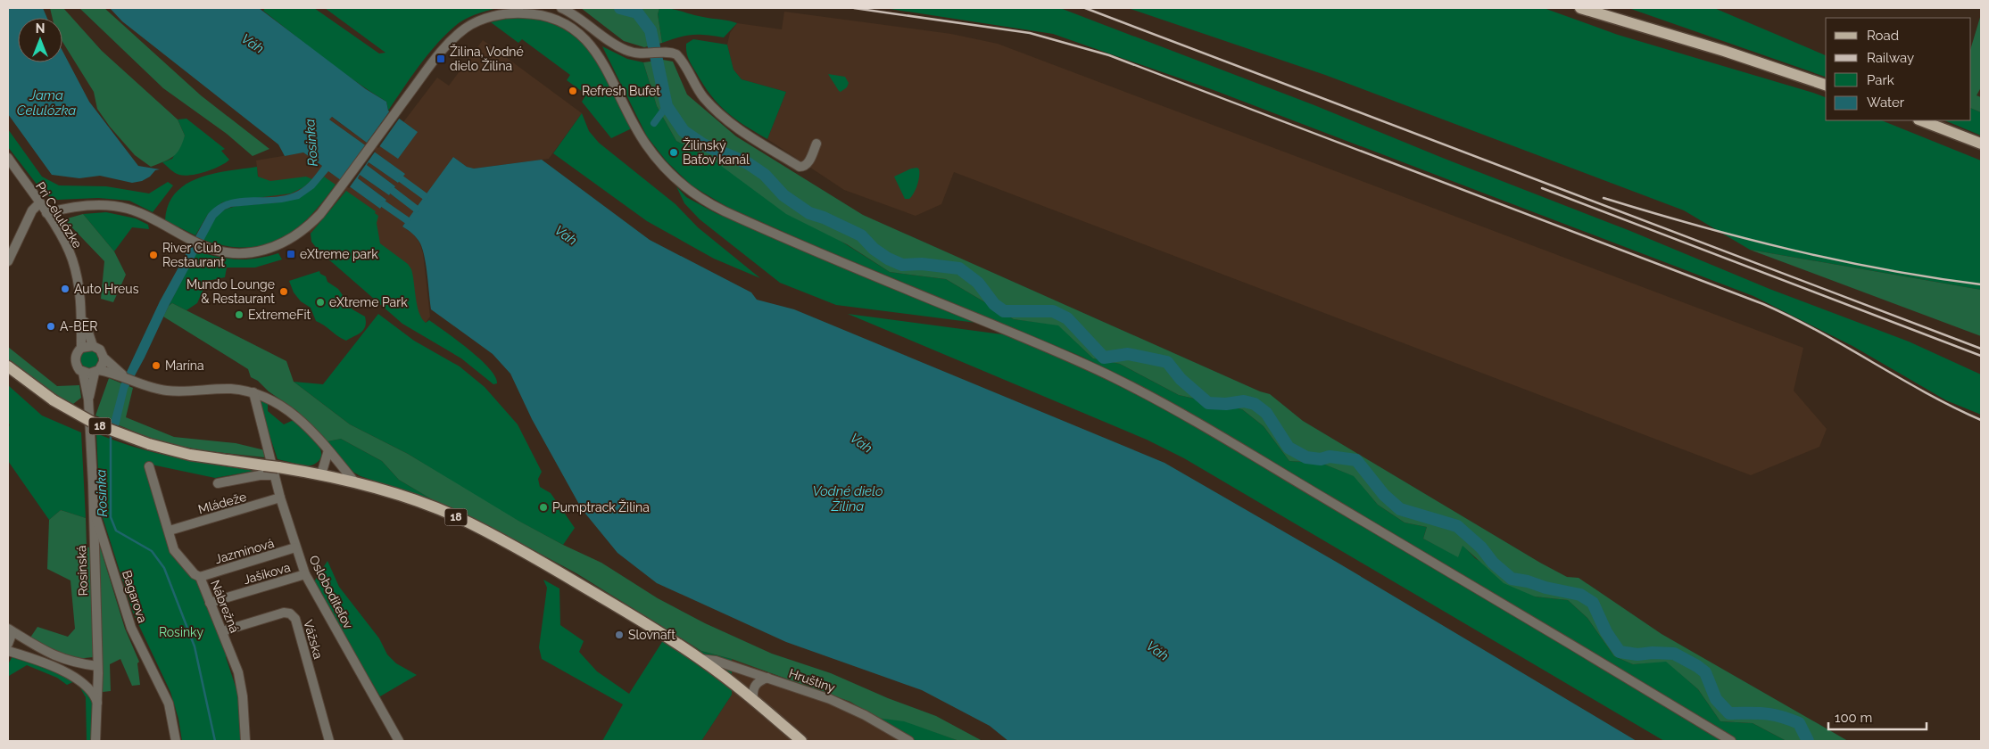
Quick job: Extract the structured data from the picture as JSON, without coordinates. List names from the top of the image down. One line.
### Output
{"streets":{"main road":["18"],"street":["Pri Celulózke","Mládeže","Jazmínová","Rosinská","Jašíkova","Osloboditeľov","Bagarova","Nábrežná","Vážska","Hruštiny"]},"crossings":[["Pri Celulózke","18"],["Pri Celulózke","Rosinská"],["Pri Celulózke","Osloboditeľov"],["18","Osloboditeľov"],["18","Hruštiny"],["Mládeže","Osloboditeľov"],["Mládeže","Nábrežná"],["Jazmínová","Osloboditeľov"],["Jazmínová","Nábrežná"],["Rosinská","Bagarova"],["Jašíkova","Osloboditeľov"],["Jašíkova","Nábrežná"],["Nábrežná","Vážska"]],"water":["Váh","Jama Celulózka","Rosinka","Vodné dielo Žilina"],"parks":["Rosinky"],"places":{"transit":["Žilina, Vodné dielo Žilina","eXtreme park"],"other":["Refresh Bufet","Žilinský Baťov kanál","River Club Restaurant","Auto Hreus","Mundo Lounge & Restaurant","eXtreme Park","ExtremeFit","A-BER","Marína","Pumptrack Žilina","Slovnaft"]},"legend":["Road","Railway","Park","Water"],"scale_bar":"100 m","north":"top"}
